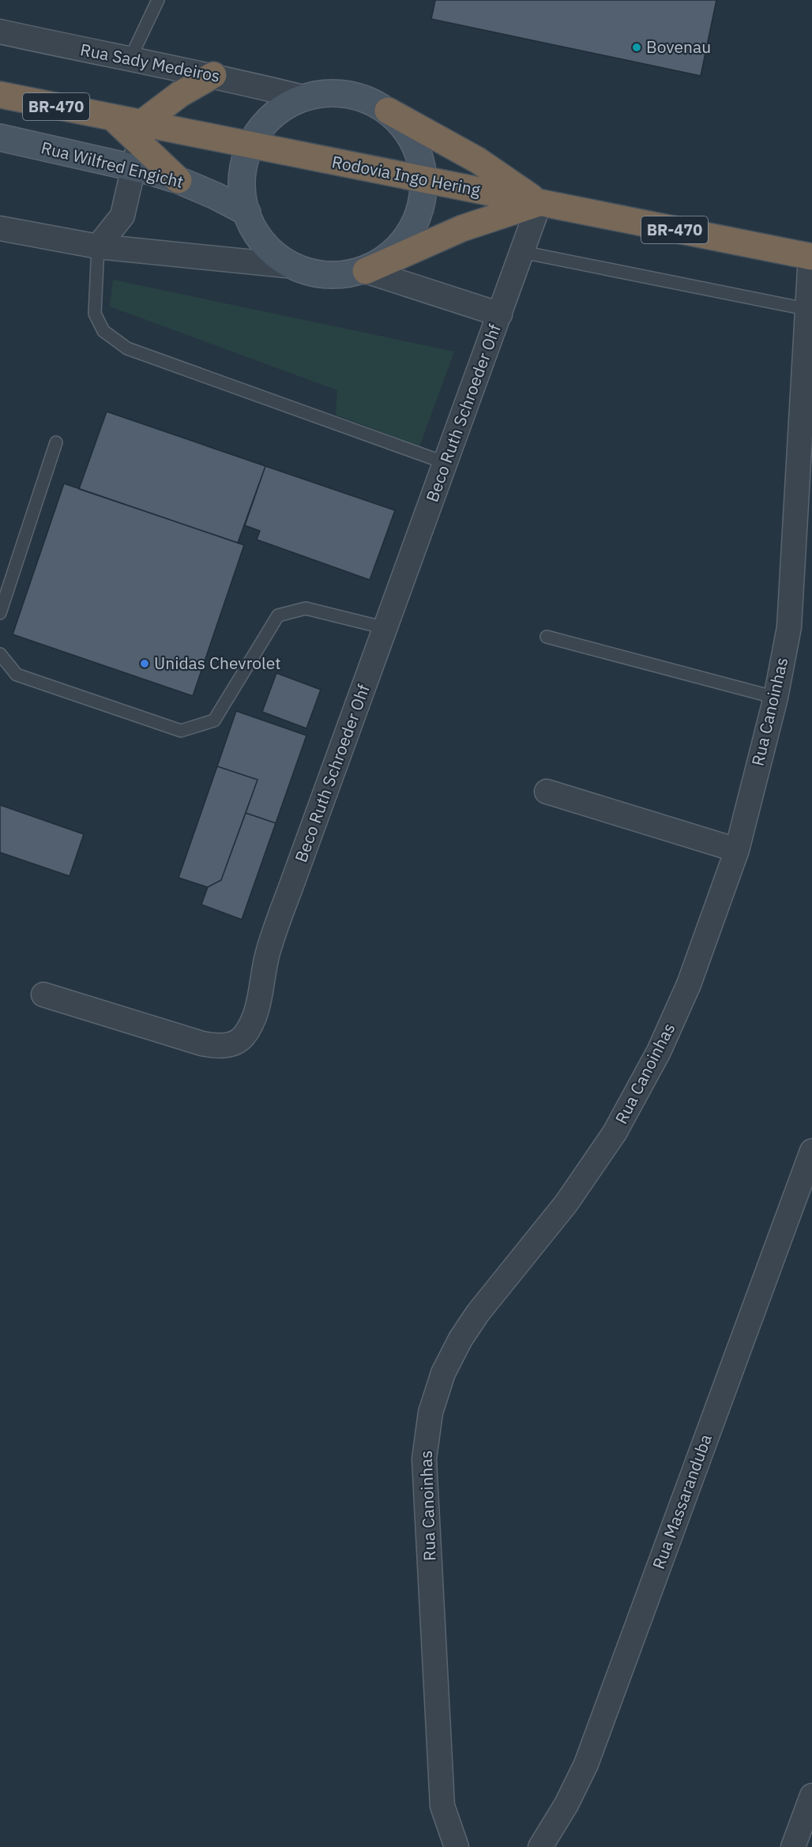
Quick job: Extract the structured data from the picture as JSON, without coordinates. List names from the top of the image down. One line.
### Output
{"streets":{"highway":["BR-470","Rodovia Ingo Hering"],"street":["Rua Sady Medeiros","Rua Wilfred Engicht","Beco Ruth Schroeder Ohf","Rua Canoinhas","Rua Massaranduba"]},"crossings":[["BR-470","Rodovia Ingo Hering"],["Rodovia Ingo Hering","Beco Ruth Schroeder Ohf"],["Rodovia Ingo Hering","Rua Canoinhas"]],"places":["Bovenau","Unidas Chevrolet"]}
